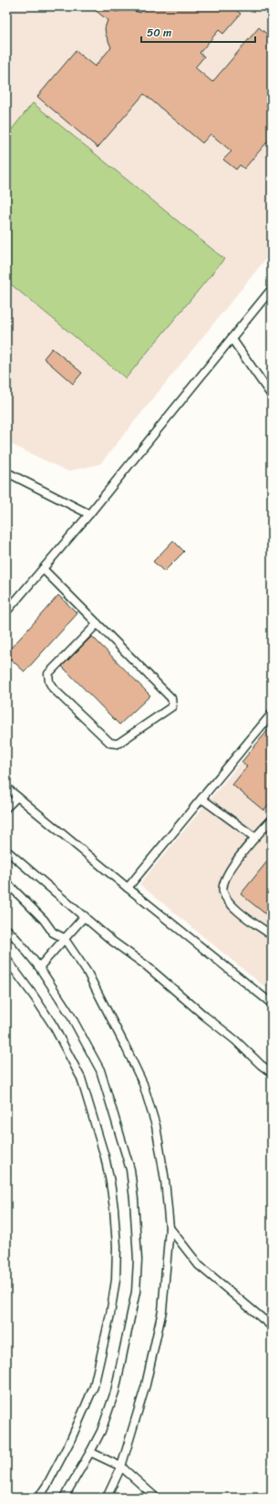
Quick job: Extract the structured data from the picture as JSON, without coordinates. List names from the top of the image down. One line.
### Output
{"scale_bar":"50 m"}
